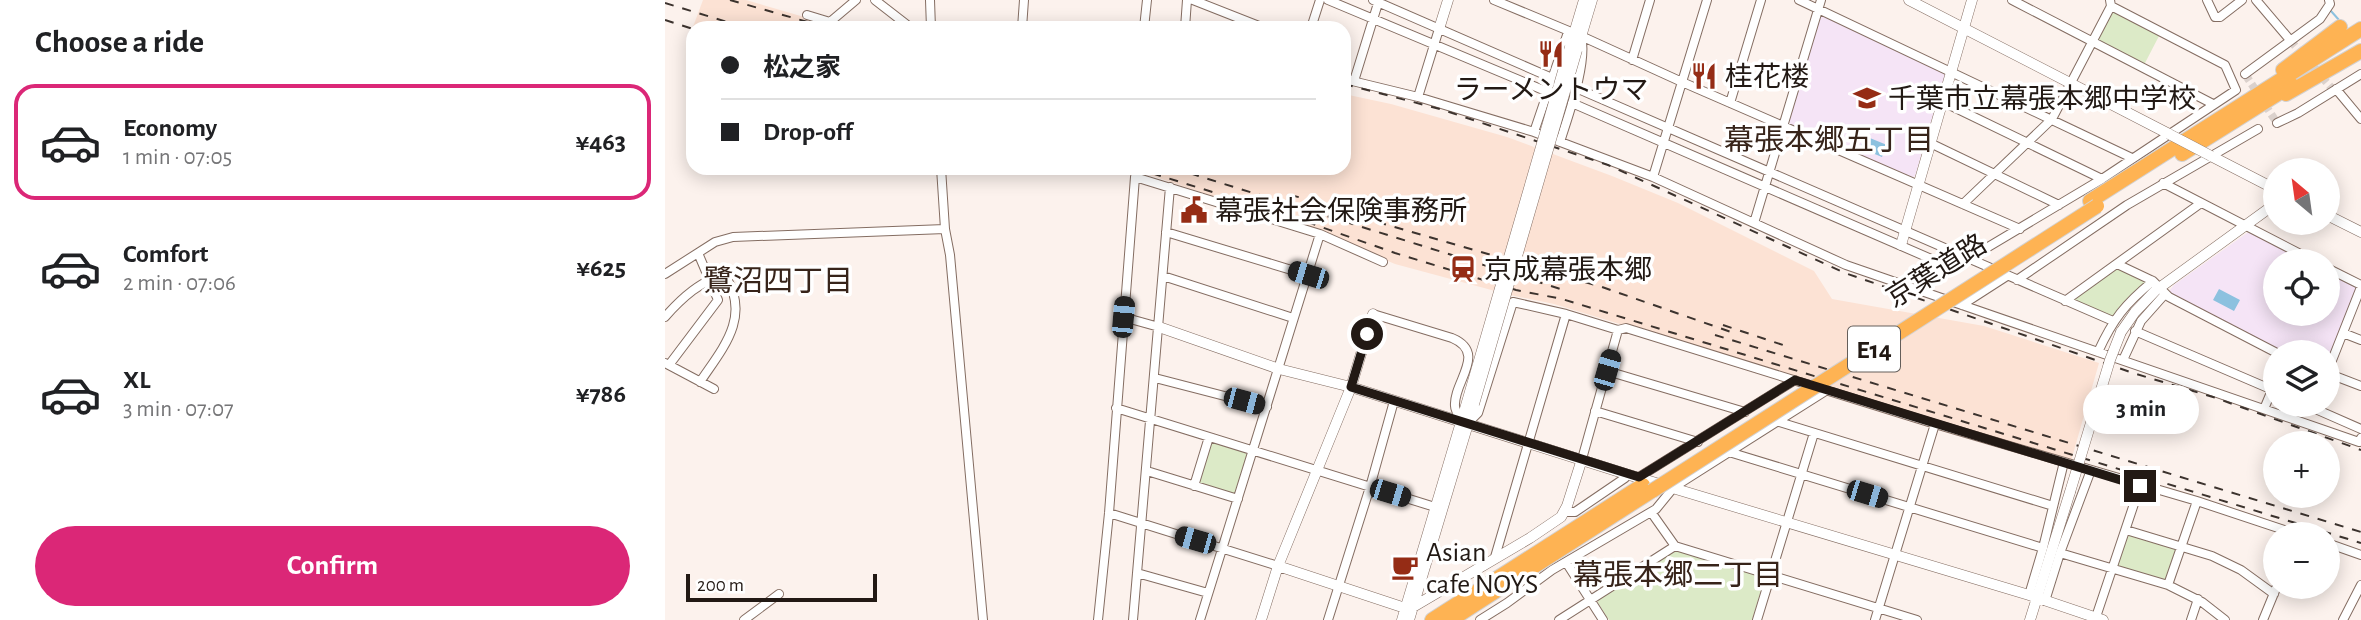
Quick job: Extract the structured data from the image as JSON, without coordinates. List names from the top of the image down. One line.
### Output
{"streets":{"highway":["京葉道路","E14"]},"districts":["幕張本郷五丁目","鷺沼四丁目","幕張本郷二丁目"],"places":{"restaurant":["ラーメントウマ","桂花楼"],"school or university":["千葉市立幕張本郷中学校"],"public building":["幕張社会保険事務所"],"station":["京成幕張本郷"],"cafe":["Asian cafe NOYS"]},"scale_bar":"200 m","north":"top left","page":{"heading":"Choose a ride","banner":["松之家","Drop-off"],"list":[{"name":"Economy","note":"1 min · 07:05","value":"¥463"},{"name":"Comfort","note":"2 min · 07:06","value":"¥625"},{"name":"XL","note":"3 min · 07:07","value":"¥786"}],"map_buttons":["+","−"],"bubble":"3 min","buttons":"Confirm","scale":"200 m"}}
